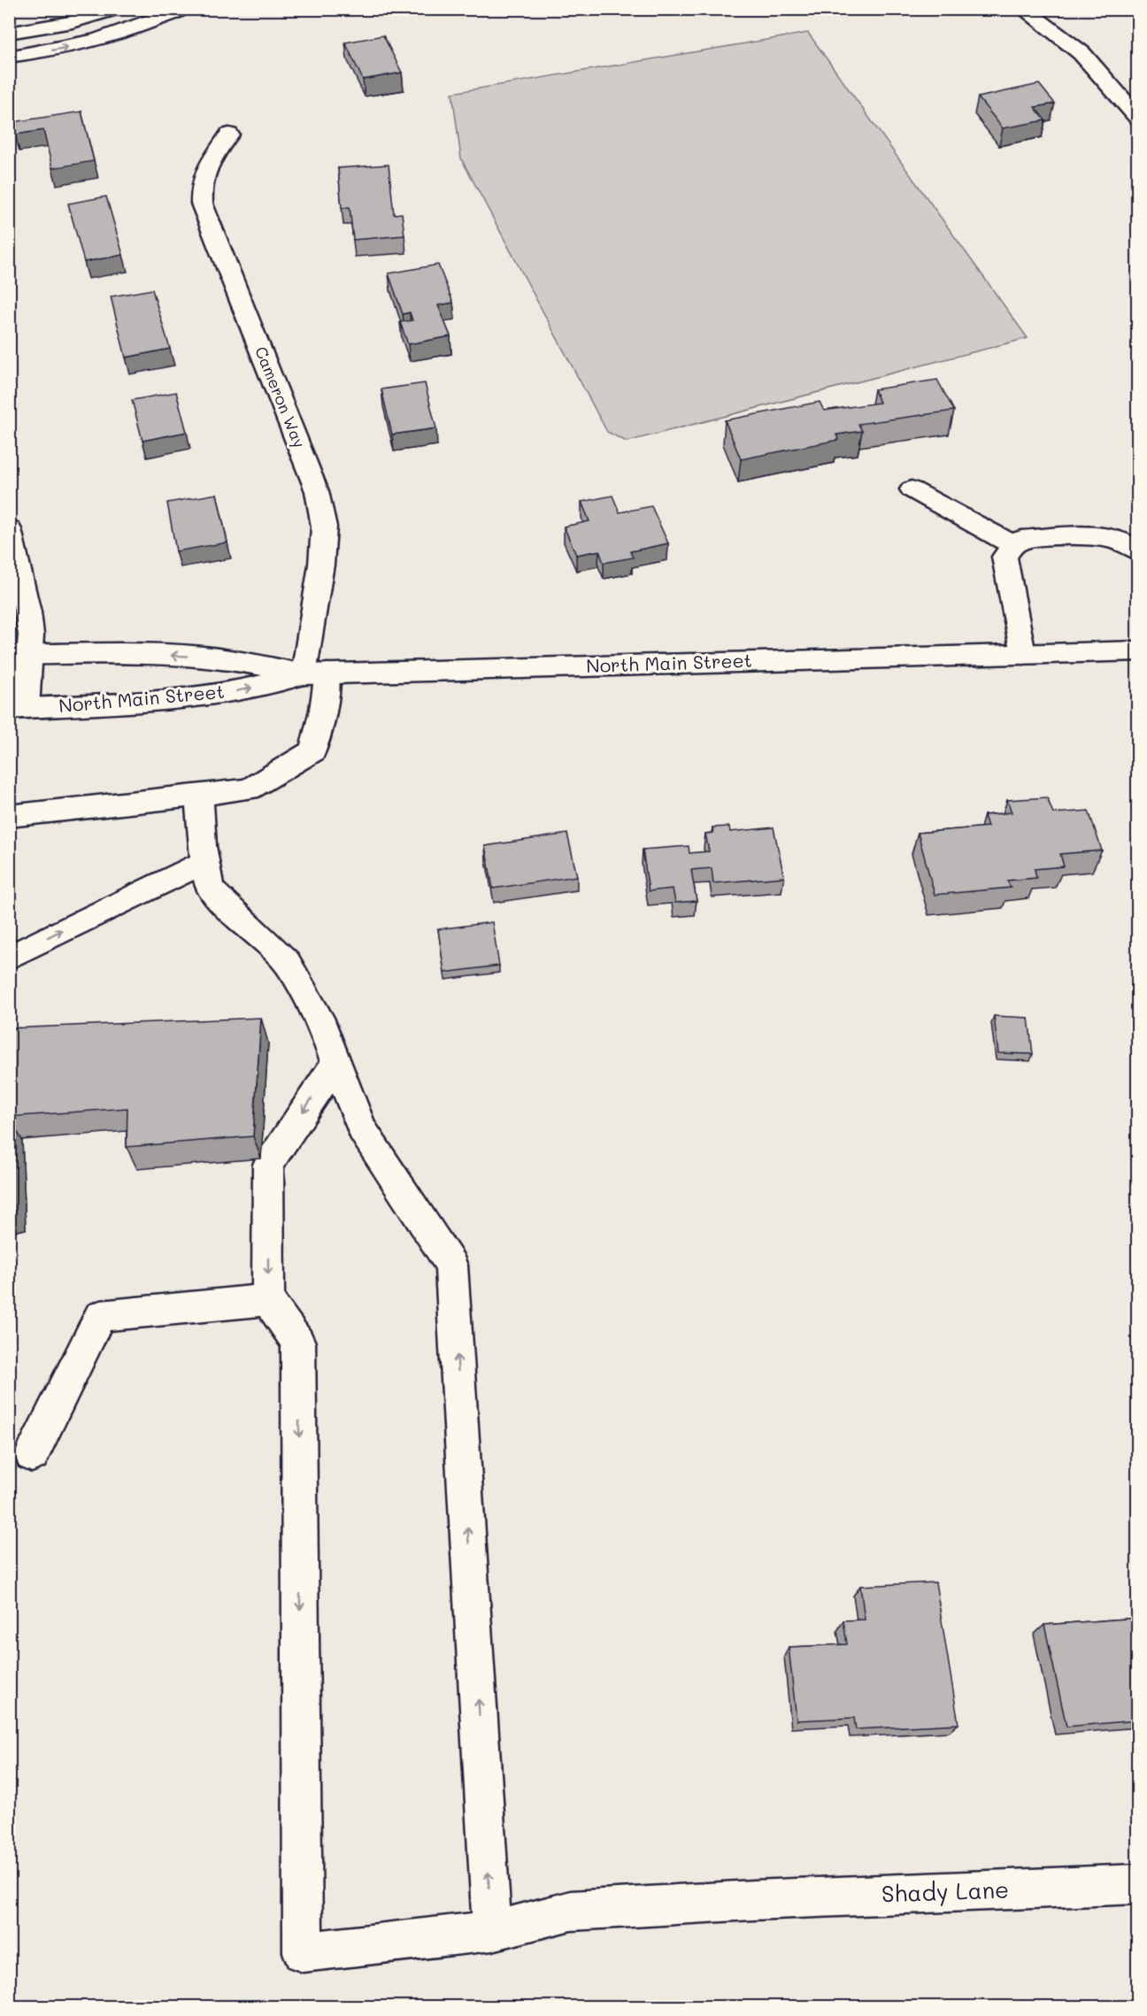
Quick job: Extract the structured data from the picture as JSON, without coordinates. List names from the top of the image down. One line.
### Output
{"streets":{"main road":["Cameron Way","North Main Street","Shady Lane"]},"crossings":[["Cameron Way","North Main Street"]]}
